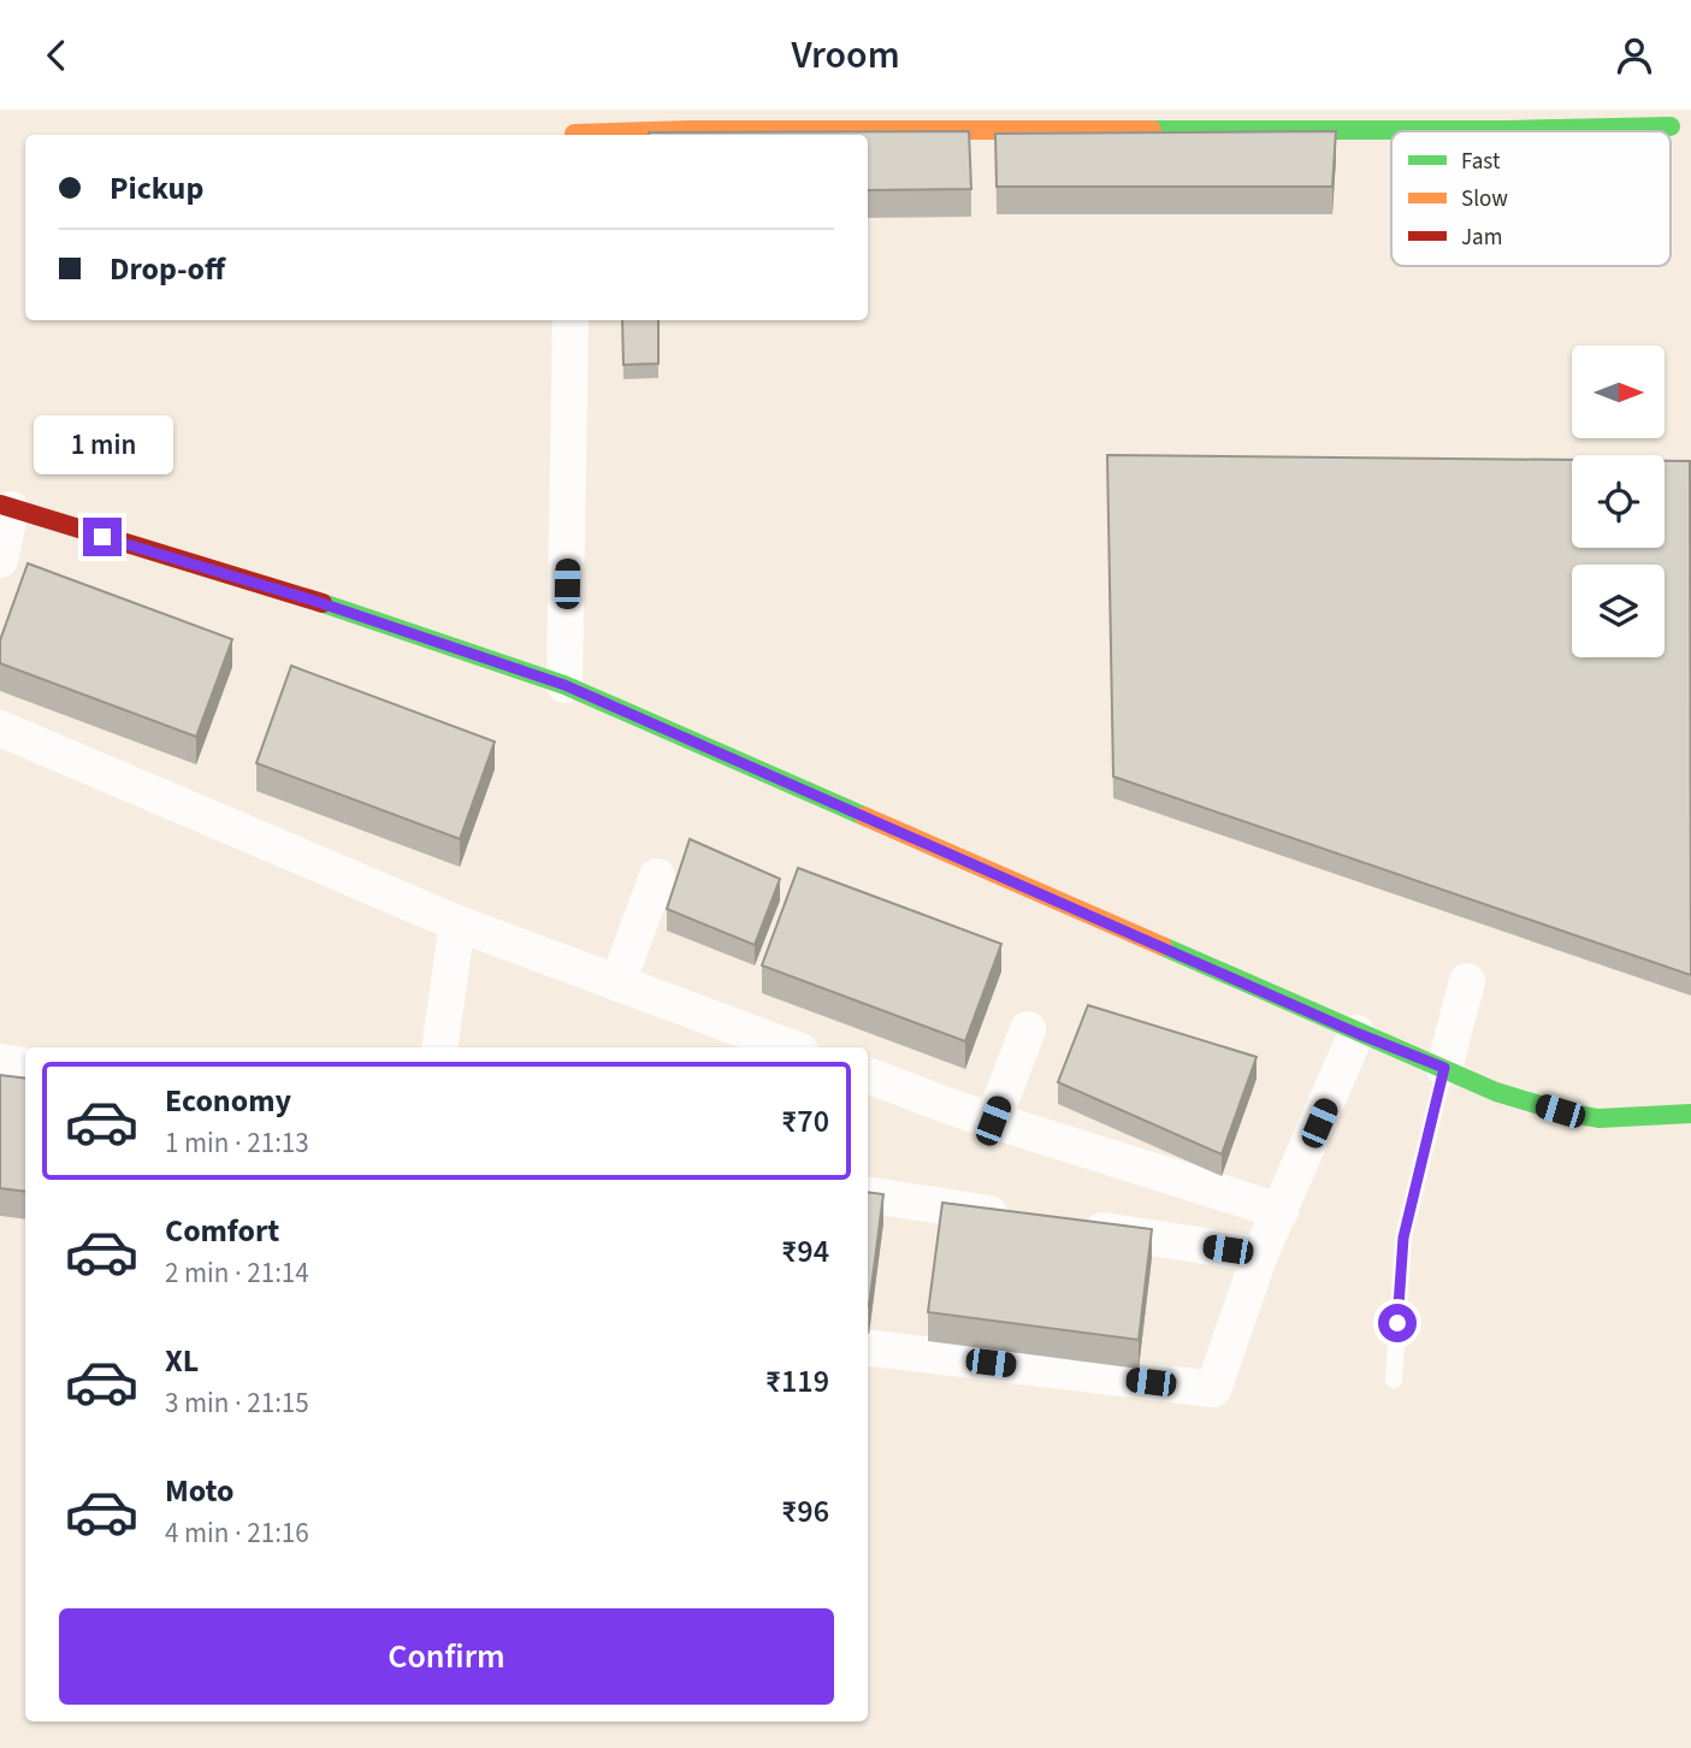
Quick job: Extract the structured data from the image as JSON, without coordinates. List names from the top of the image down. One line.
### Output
{"legend":["Fast","Slow","Jam"],"north":"right","page":{"header":"Vroom","banner":["Pickup","Drop-off"],"bubble":"1 min","list":[{"name":"Economy","note":"1 min · 21:13","value":"₹70"},{"name":"Comfort","note":"2 min · 21:14","value":"₹94"},{"name":"XL","note":"3 min · 21:15","value":"₹119"},{"name":"Moto","note":"4 min · 21:16","value":"₹96"}],"buttons":"Confirm"}}
